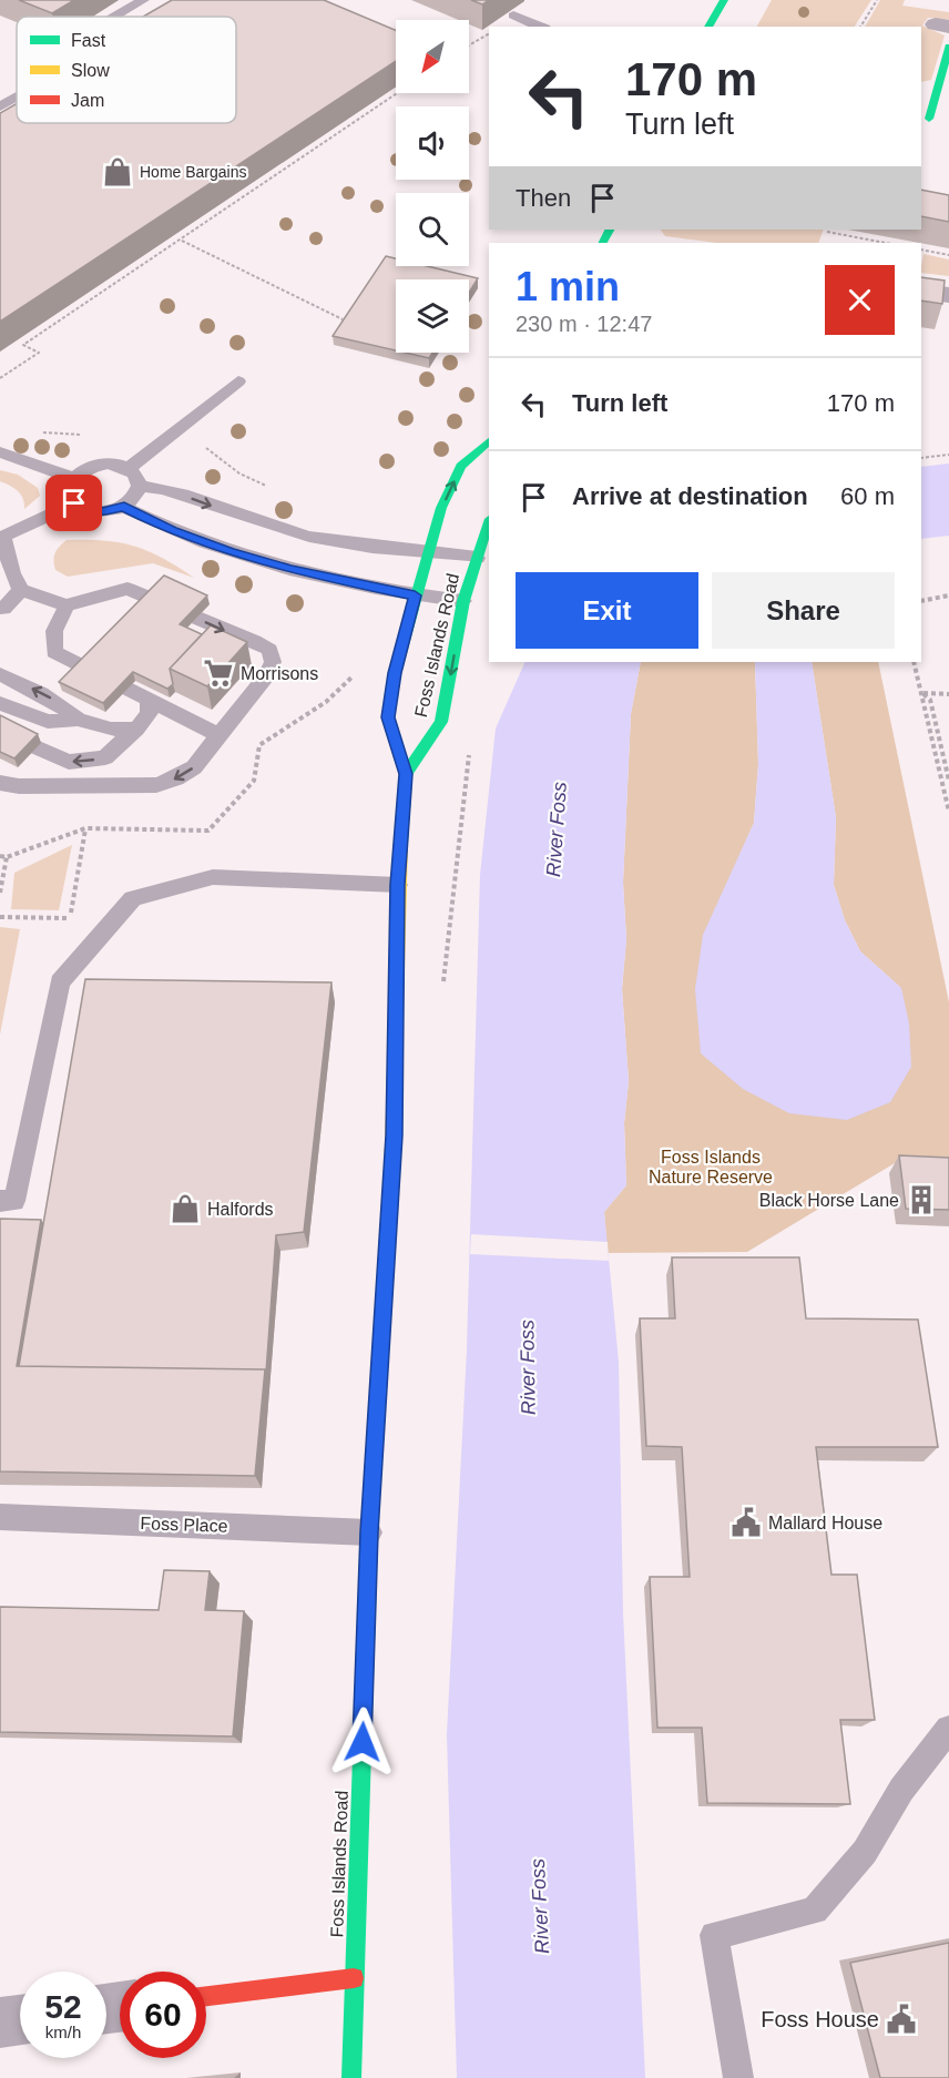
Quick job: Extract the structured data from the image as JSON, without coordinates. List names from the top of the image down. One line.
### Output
{"streets":{"main road":["Foss Islands Road"],"lane":["Foss Place"]},"crossings":[["Foss Islands Road","Foss Place"]],"water":["River Foss"],"parks":["Foss Islands Nature Reserve"],"places":{"shop":["Home Bargains","Halfords"],"supermarket":["Morrisons"],"building":["Black Horse Lane"],"public building":["Mallard House","Foss House"]},"legend":["Fast","Slow","Jam"],"north":"bottom left","page":{"turn":["170 m","Turn left"],"then":"Then","heading":["1 min","230 m · 12:47"],"list":[{"name":"Turn left","value":"170 m"},{"name":"Arrive at destination","value":"60 m"}],"buttons":["Exit","Share"],"speed":"52 km/h","limit":"60"}}
